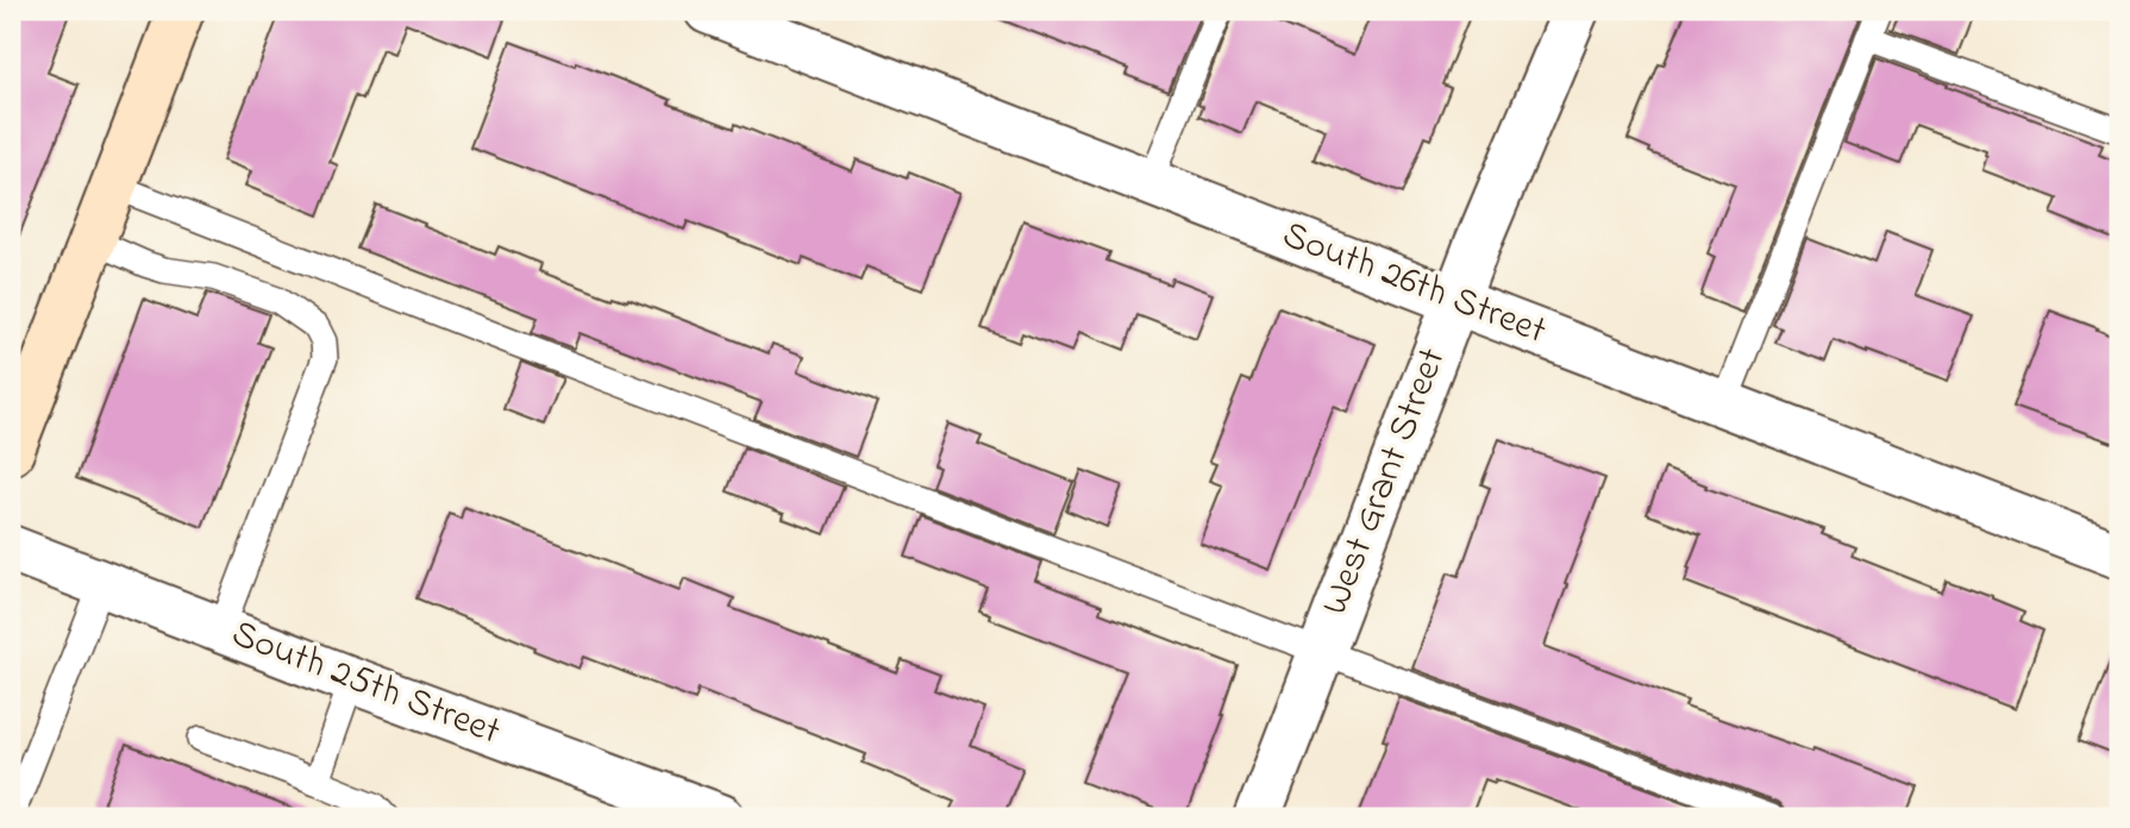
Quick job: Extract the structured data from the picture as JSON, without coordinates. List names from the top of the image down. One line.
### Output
{"streets":{"street":["South 26th Street","West Grant Street","South 25th Street"]},"crossings":[["South 26th Street","West Grant Street"]]}
